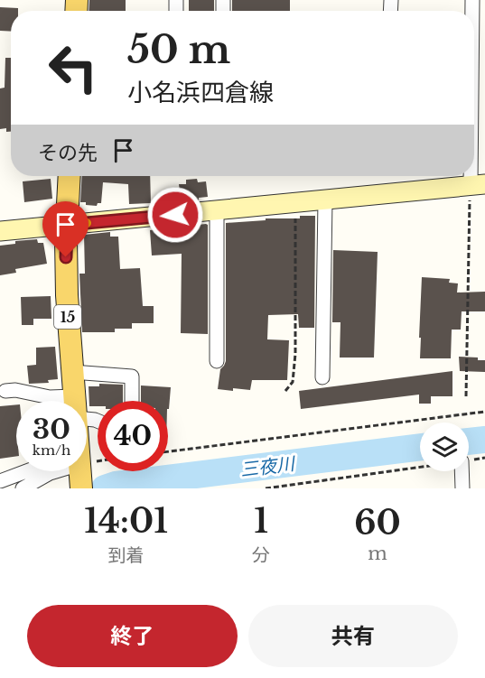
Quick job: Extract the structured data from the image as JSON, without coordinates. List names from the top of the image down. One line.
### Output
{"streets":{"main road":["15"]},"water":["三夜川"],"page":{"turn":["50 m","小名浜四倉線"],"then":"その先","speed":"30 km/h","limit":"40","eta":["14:01","到着","1","分","60","m"],"buttons":["終了","共有"]}}
